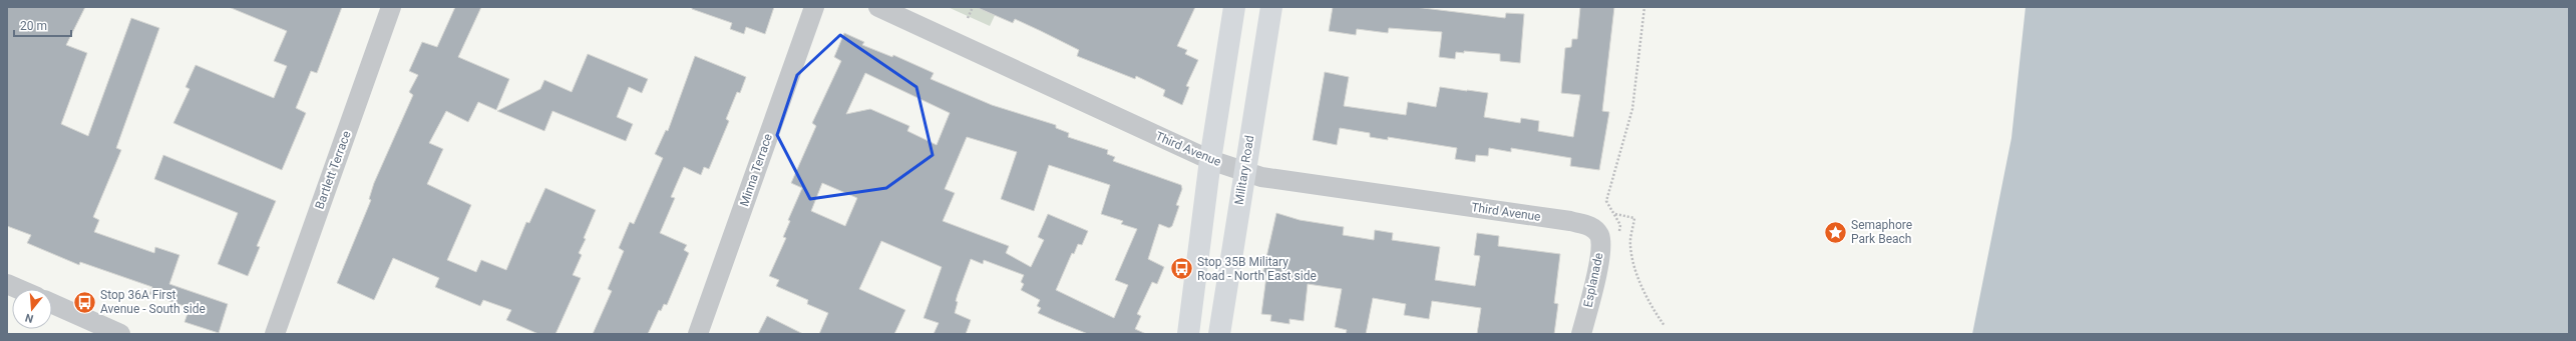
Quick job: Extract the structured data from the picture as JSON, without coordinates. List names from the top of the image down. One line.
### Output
{"streets":{"main road":["Military Road"],"street":["Third Avenue","Bartlett Terrace","Minna Terrace","Esplanade"]},"crossings":[["Third Avenue","Military Road"],["Third Avenue","Esplanade"]],"places":{"place":["Semaphore Park Beach"],"bus stop":["Stop 35B Military Road - North East side","Stop 36A First Avenue - South side"]},"scale_bar":"20 m","north":"bottom"}
